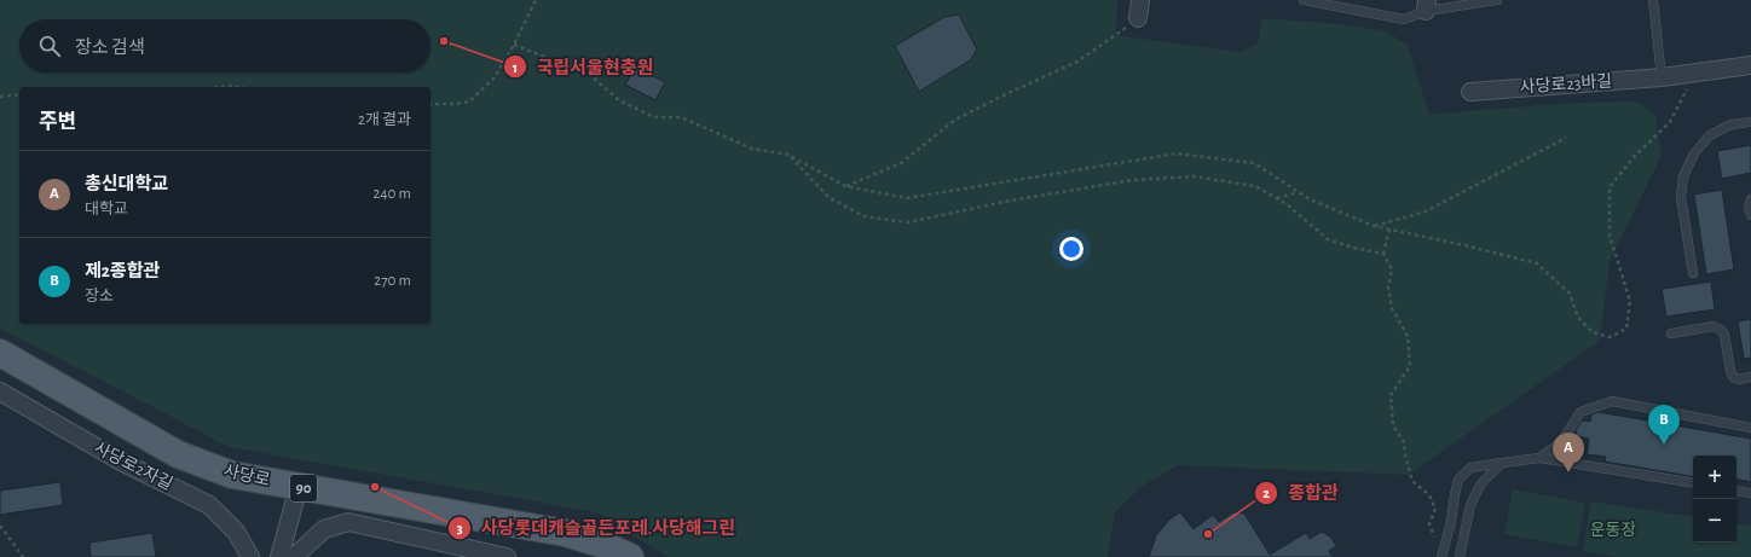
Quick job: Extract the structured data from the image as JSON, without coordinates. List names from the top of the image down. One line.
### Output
{"streets":{"main road":["사당로","90"],"street":["사당로23바길","사당로2자길"]},"parks":["운동장"],"places":["국립서울현충원","사당롯데캐슬골든포레.사당해그린","종합관"],"page":{"search":"장소 검색","heading":["주변","2개 결과"],"list":[{"mark":"A","name":"총신대학교","note":"대학교","value":"240 m"},{"mark":"B","name":"제2종합관","note":"장소","value":"270 m"}],"pins":["B","A"],"map_buttons":["+","−"]}}
